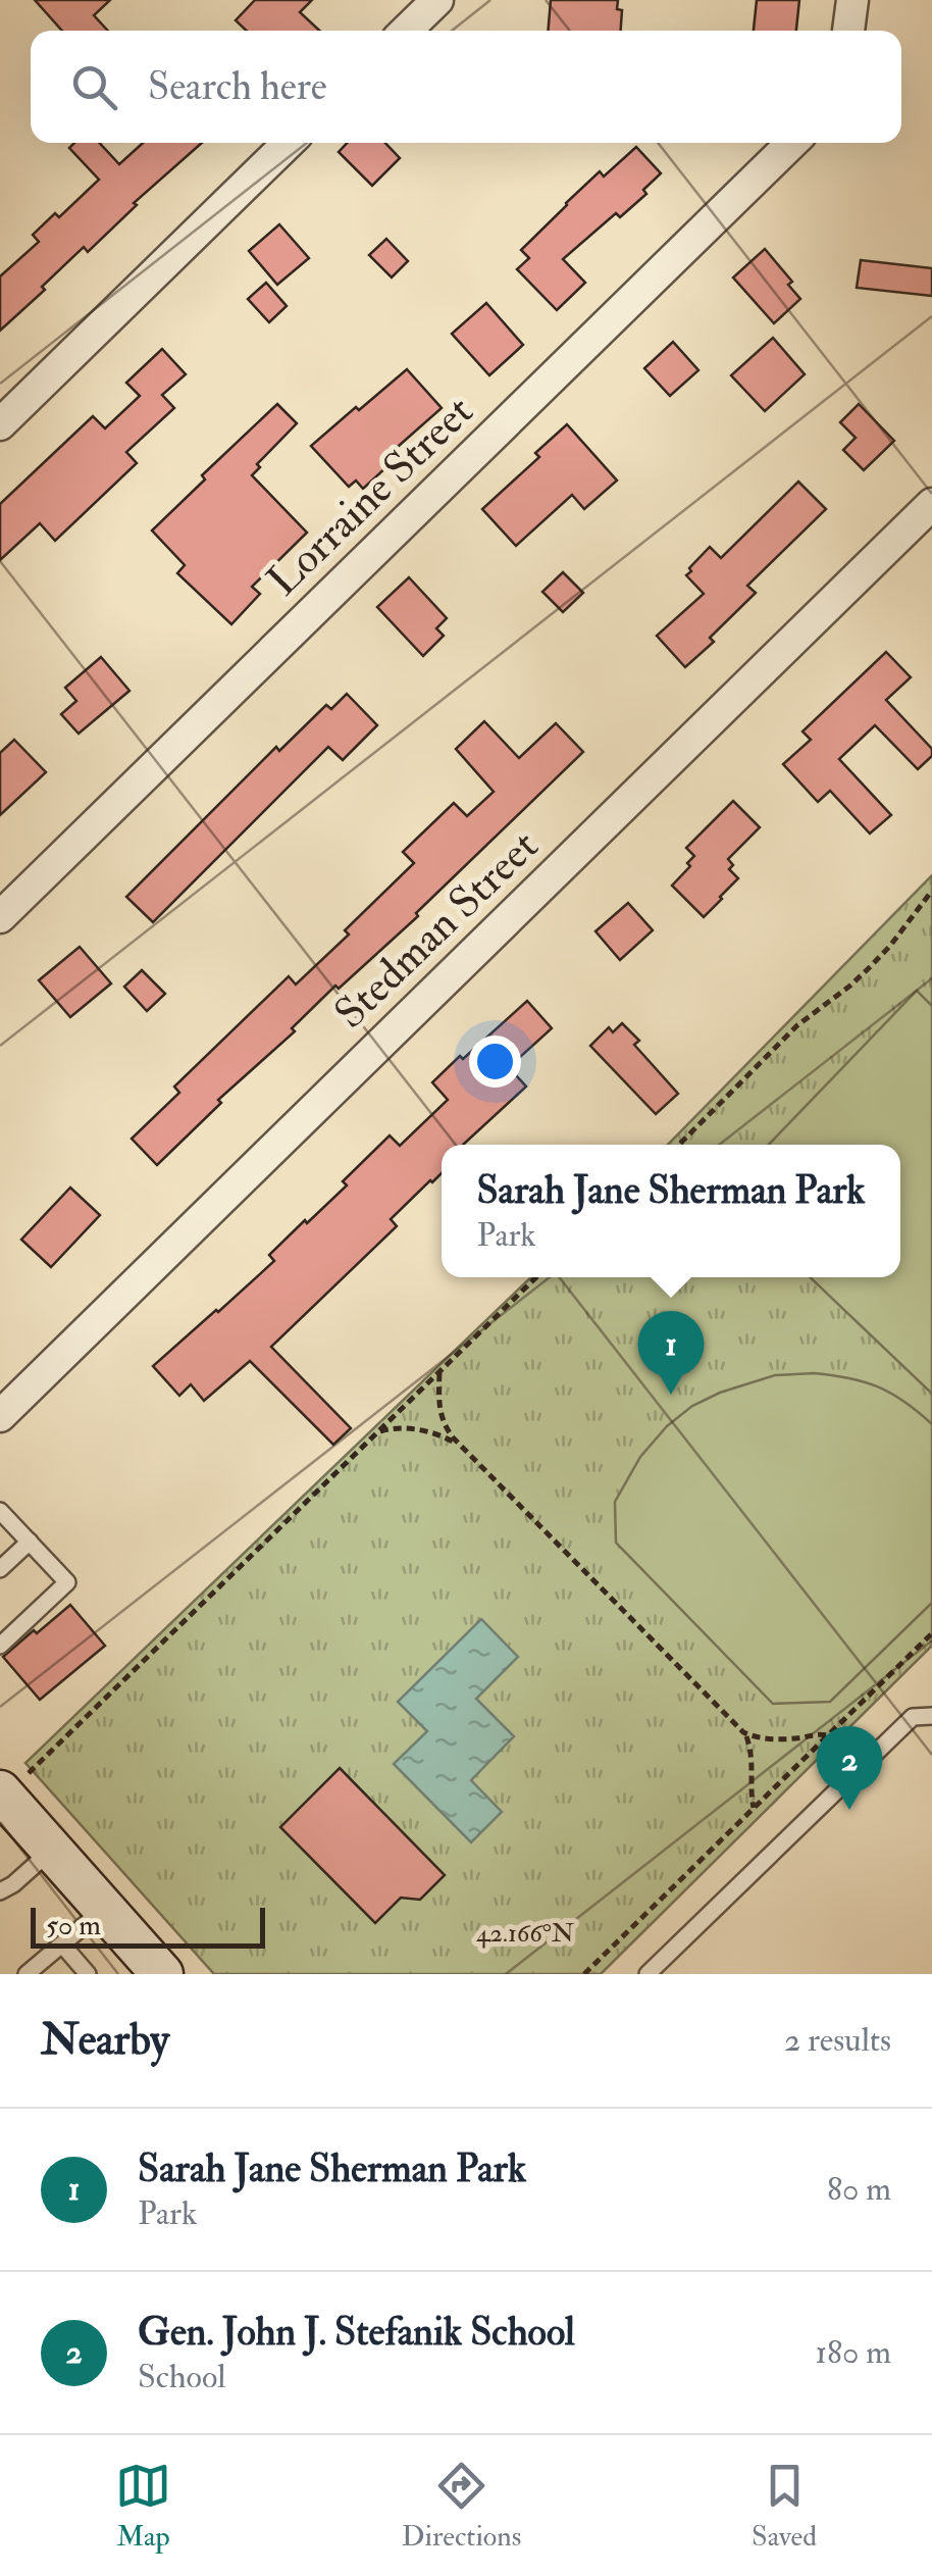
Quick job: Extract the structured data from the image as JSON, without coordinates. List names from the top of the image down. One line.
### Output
{"streets":{"street":["Lorraine Street","Stedman Street"]},"scale_bar":"50 m","page":{"search":"Search here","popup":["Sarah Jane Sherman Park","Park"],"pins":["1","2"],"scale":"50 m","heading":["Nearby","2 results"],"list":[{"mark":"1","name":"Sarah Jane Sherman Park","note":"Park","value":"80 m"},{"mark":"2","name":"Gen. John J. Stefanik School","note":"School","value":"180 m"}],"nav":["Map","Directions","Saved"]},"coordinates":["42.166°N"]}
